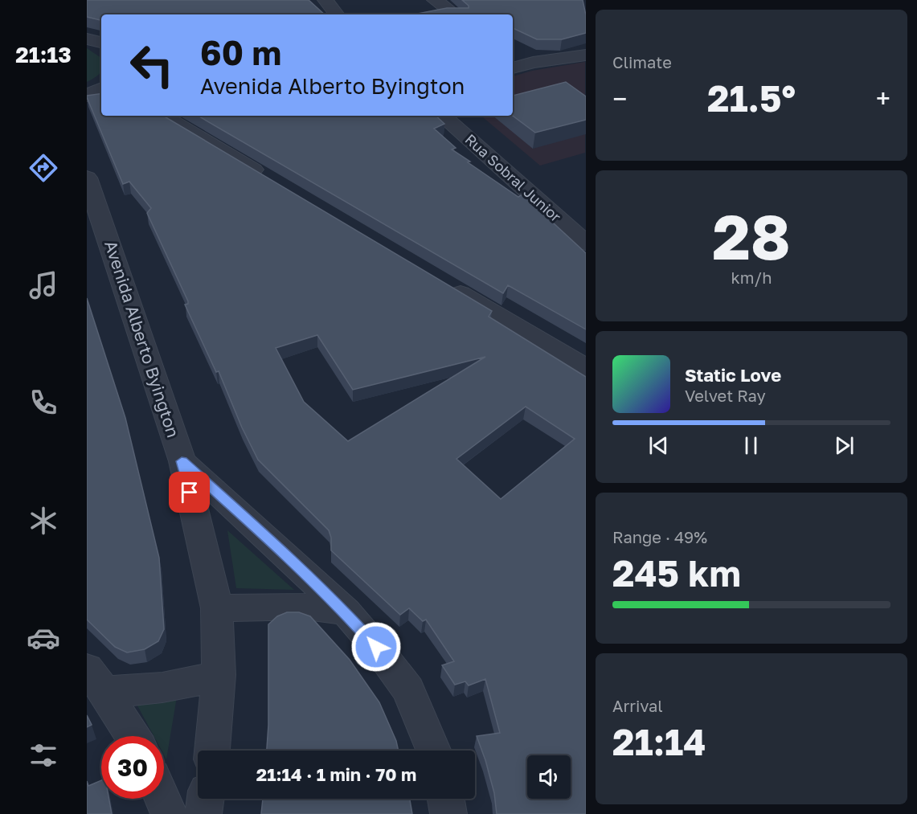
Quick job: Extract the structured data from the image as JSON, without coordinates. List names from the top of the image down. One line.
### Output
{"streets":{"street":["Rua Sobral Junior","Avenida Alberto Byington"]},"page":{"tabs":"21:13","tile":["Climate",["28","km/h"],["Range · 49%","245 km"],["Arrival","21:14"]],"turn":["60 m","Avenida Alberto Byington"],"heat":["−","21.5°","+"],"song":["Static Love","Velvet Ray"],"limit":"30","trip":"21:14 · 1 min · 70 m"}}
